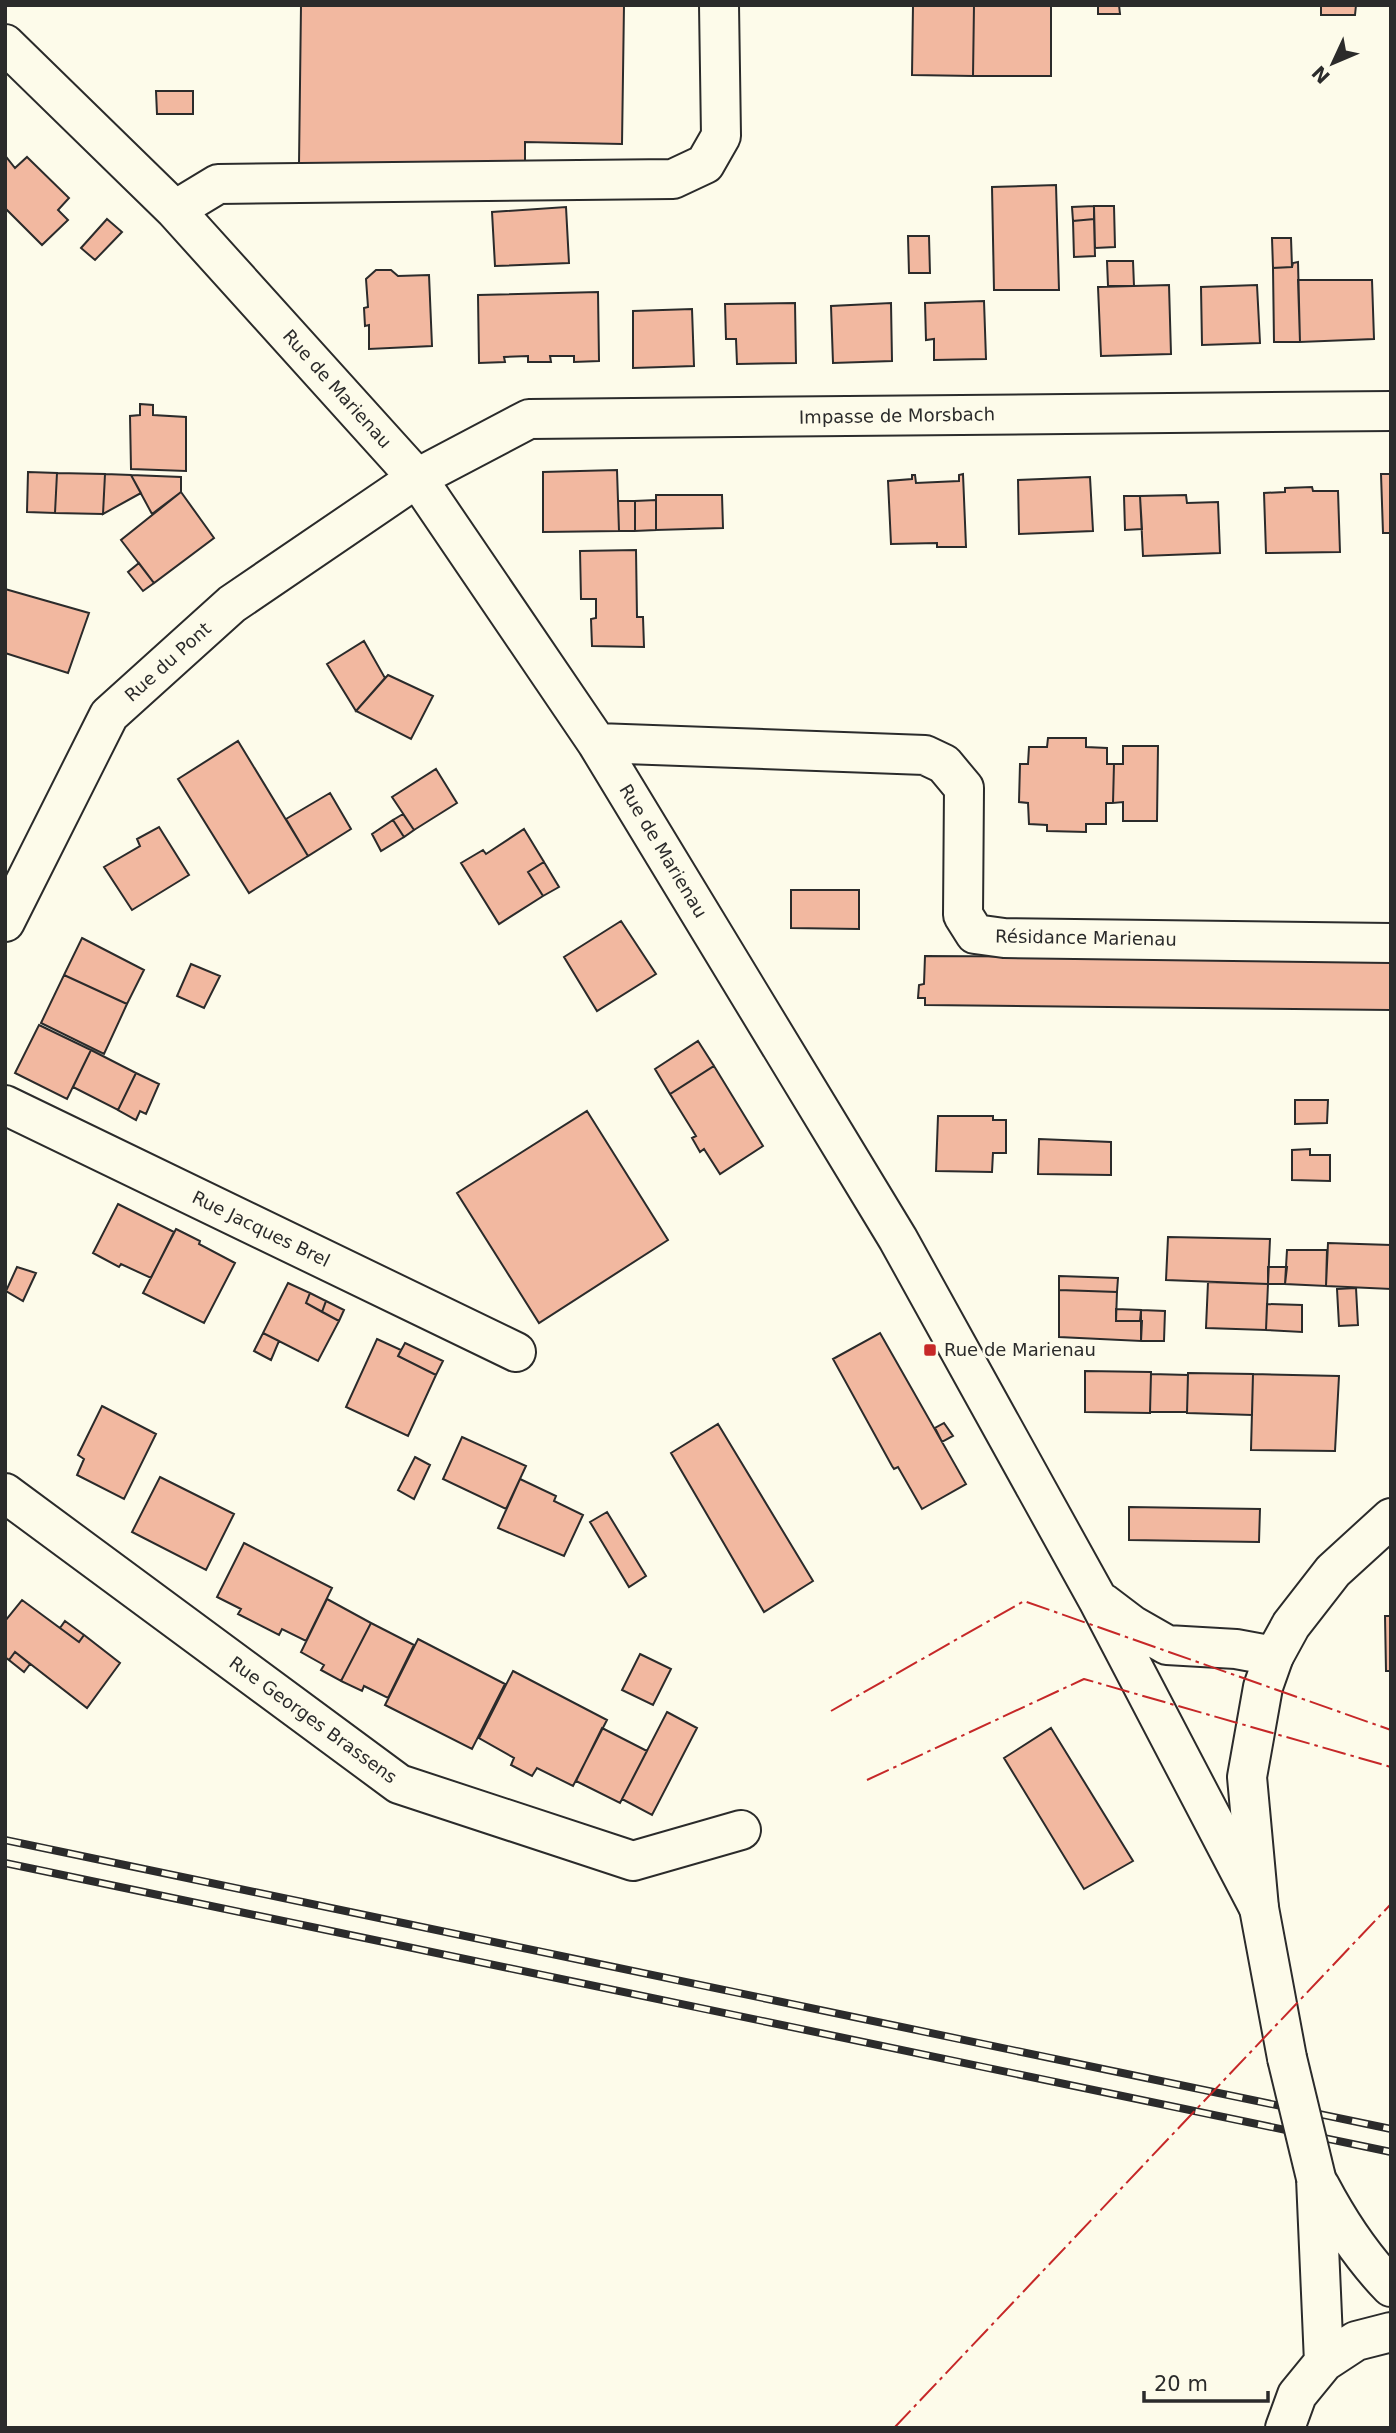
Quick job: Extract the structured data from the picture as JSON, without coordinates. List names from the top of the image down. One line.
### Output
{"streets":{"street":["Rue de Marienau","Impasse de Morsbach","Rue du Pont","Résidance Marienau","Rue Jacques Brel","Rue Georges Brassens"]},"crossings":[["Rue de Marienau","Impasse de Morsbach"],["Rue de Marienau","Rue du Pont"],["Rue de Marienau","Résidance Marienau"],["Impasse de Morsbach","Rue du Pont"]],"places":{"transit":["Rue de Marienau"]},"scale_bar":"20 m","north":"bottom left"}
